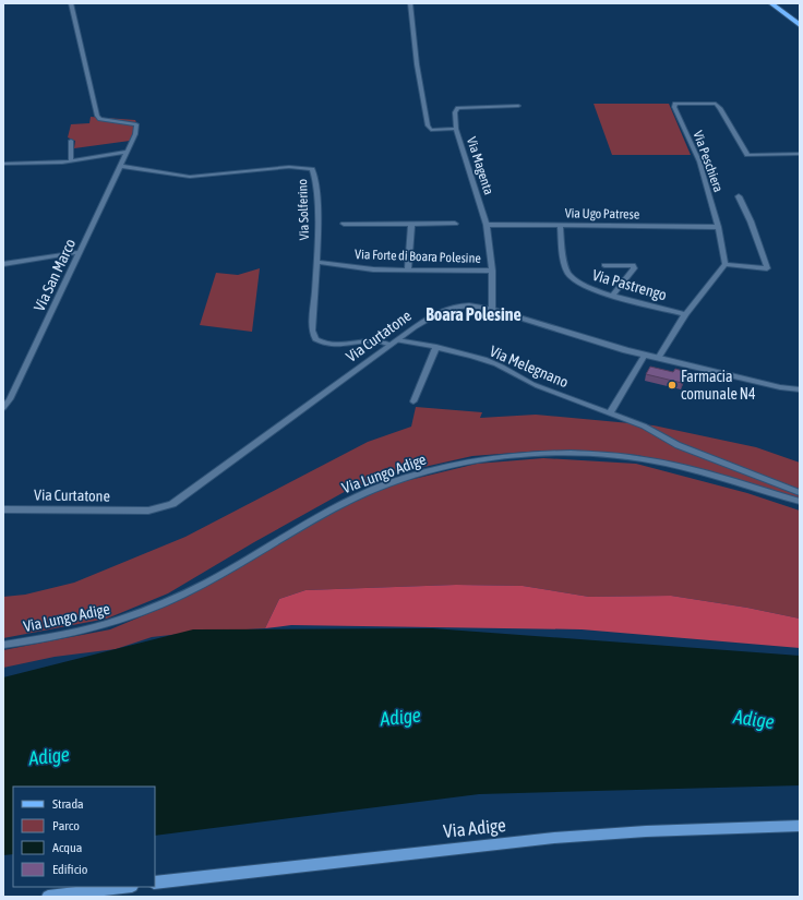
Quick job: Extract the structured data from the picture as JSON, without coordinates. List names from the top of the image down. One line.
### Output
{"streets":{"main road":["Via Adige"],"street":["Via Peschiera","Via Magenta","Via Solferino","Via Ugo Patrese","Via Forte di Boara Polesine","Via San Marco","Via Pastrengo","Via Curtatone","Via Melegnano","Via Lungo Adige"]},"crossings":[["Via Peschiera","Via Ugo Patrese"],["Via Magenta","Via Ugo Patrese"],["Via Magenta","Via Forte di Boara Polesine"],["Via Magenta","Via Curtatone"],["Via Solferino","Via Forte di Boara Polesine"],["Via Solferino","Via San Marco"],["Via Solferino","Via Curtatone"],["Via Solferino","Via Melegnano"],["Via Ugo Patrese","Via Pastrengo"],["Via Curtatone","Via Melegnano"]],"districts":["Boara Polesine"],"water":["Adige"],"places":["Farmacia comunale N4"],"legend":["Strada","Parco","Acqua","Edificio"]}
